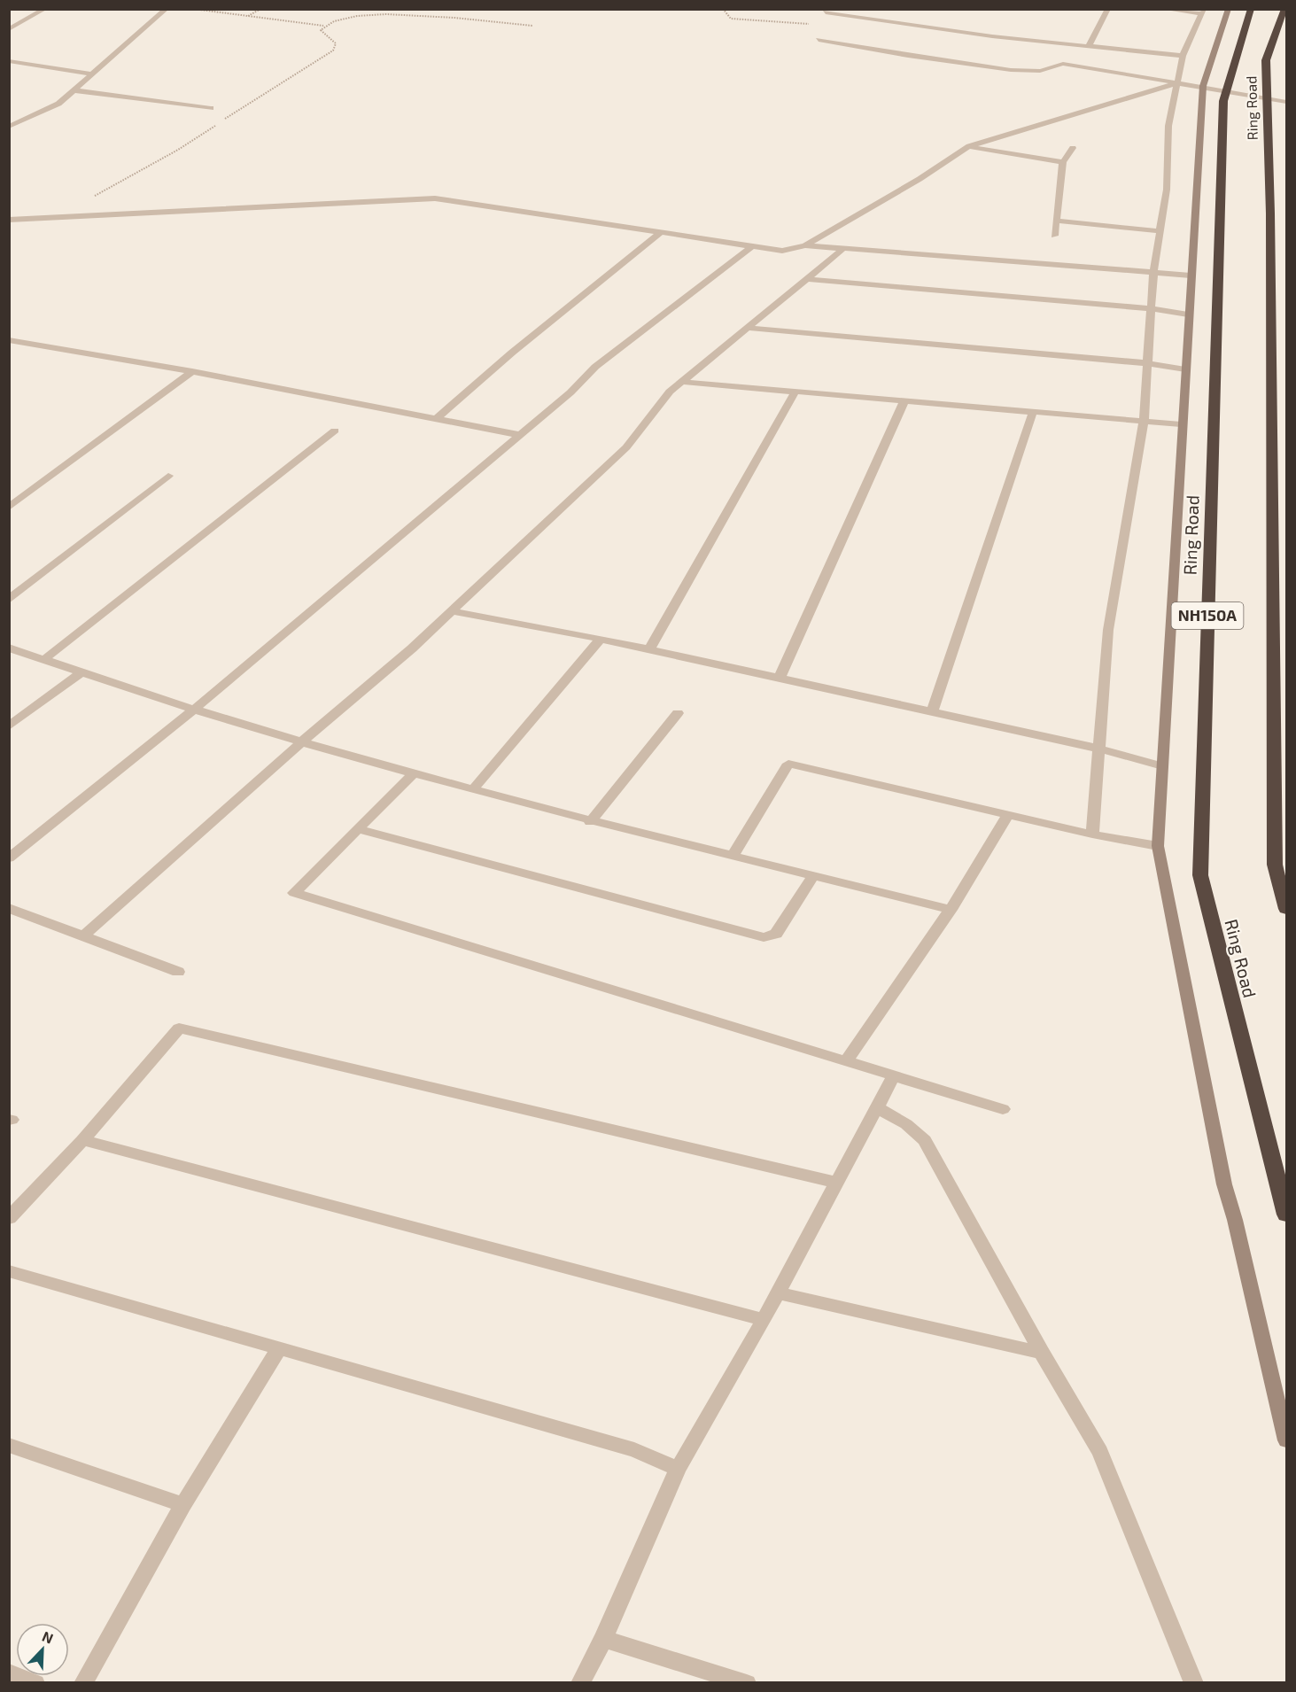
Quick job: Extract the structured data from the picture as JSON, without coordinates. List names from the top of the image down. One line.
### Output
{"streets":{"highway":["Ring Road","NH150A"]},"north":"top right"}
